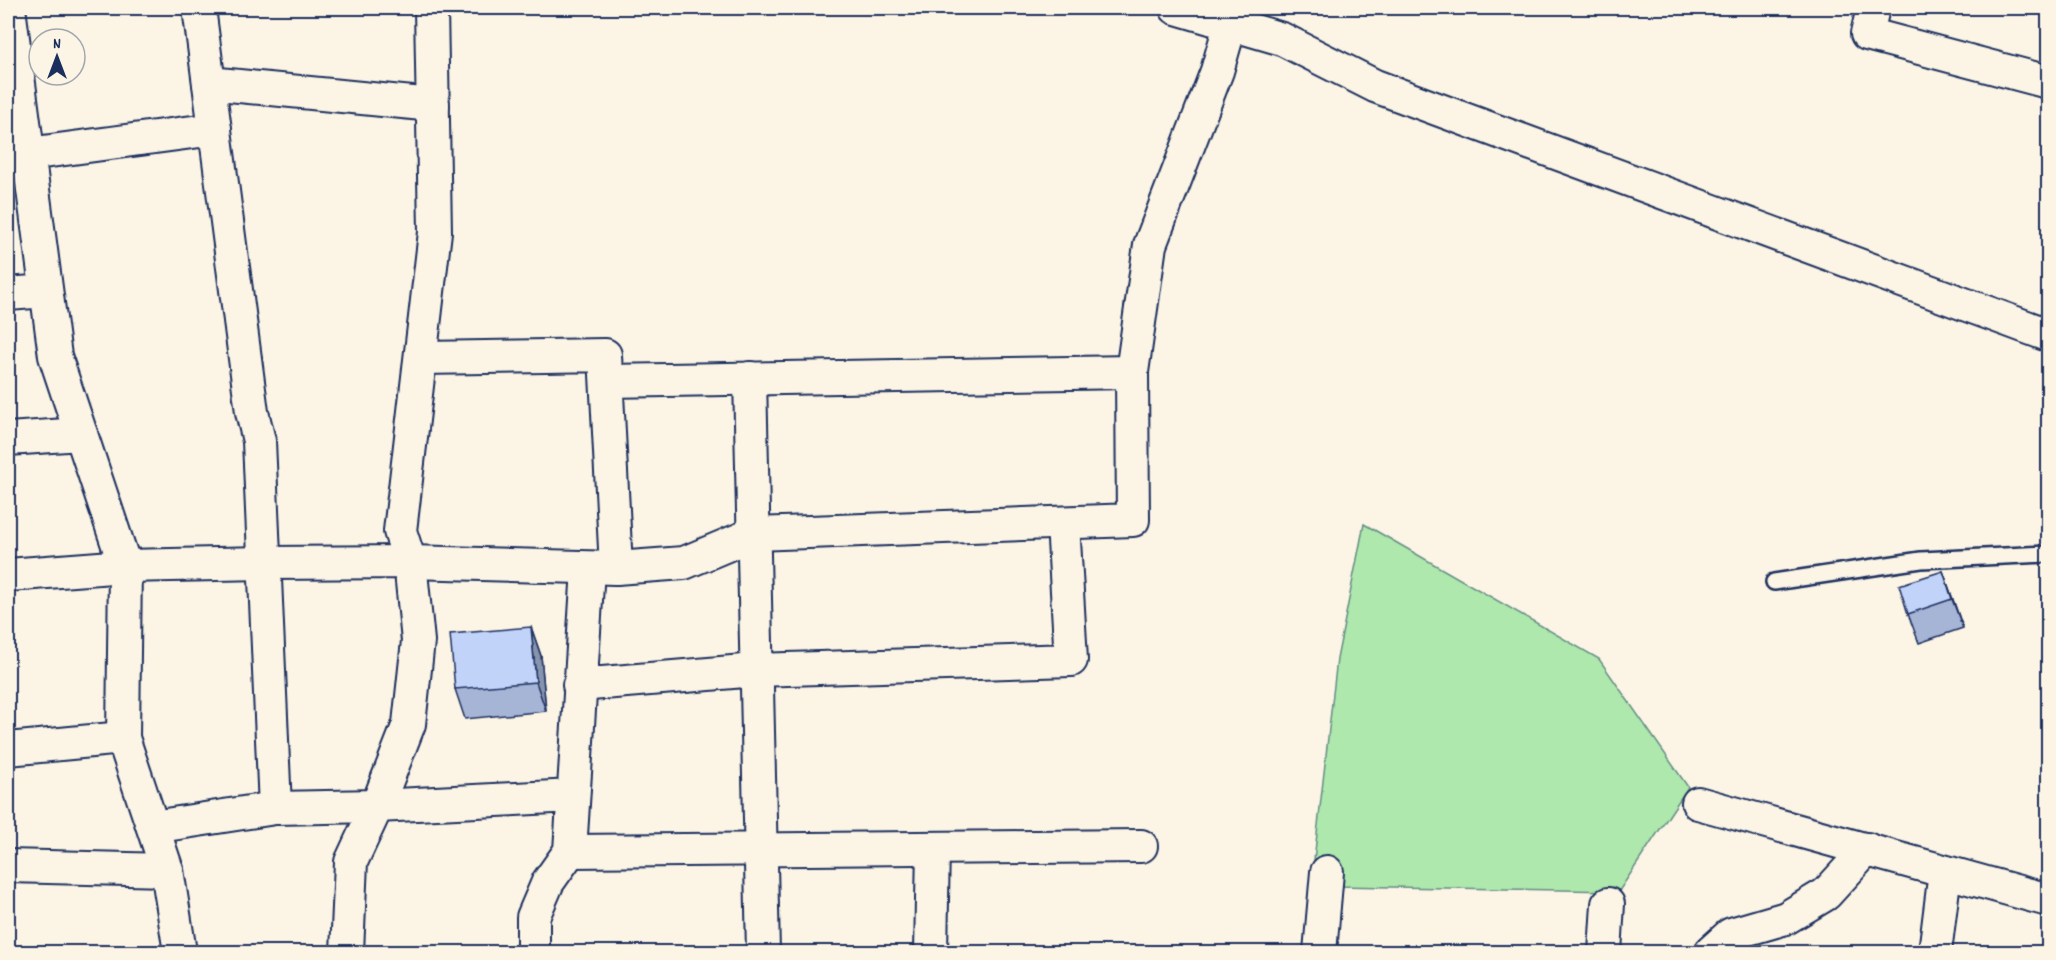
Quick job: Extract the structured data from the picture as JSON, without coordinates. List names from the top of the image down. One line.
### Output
{"north":"top"}
